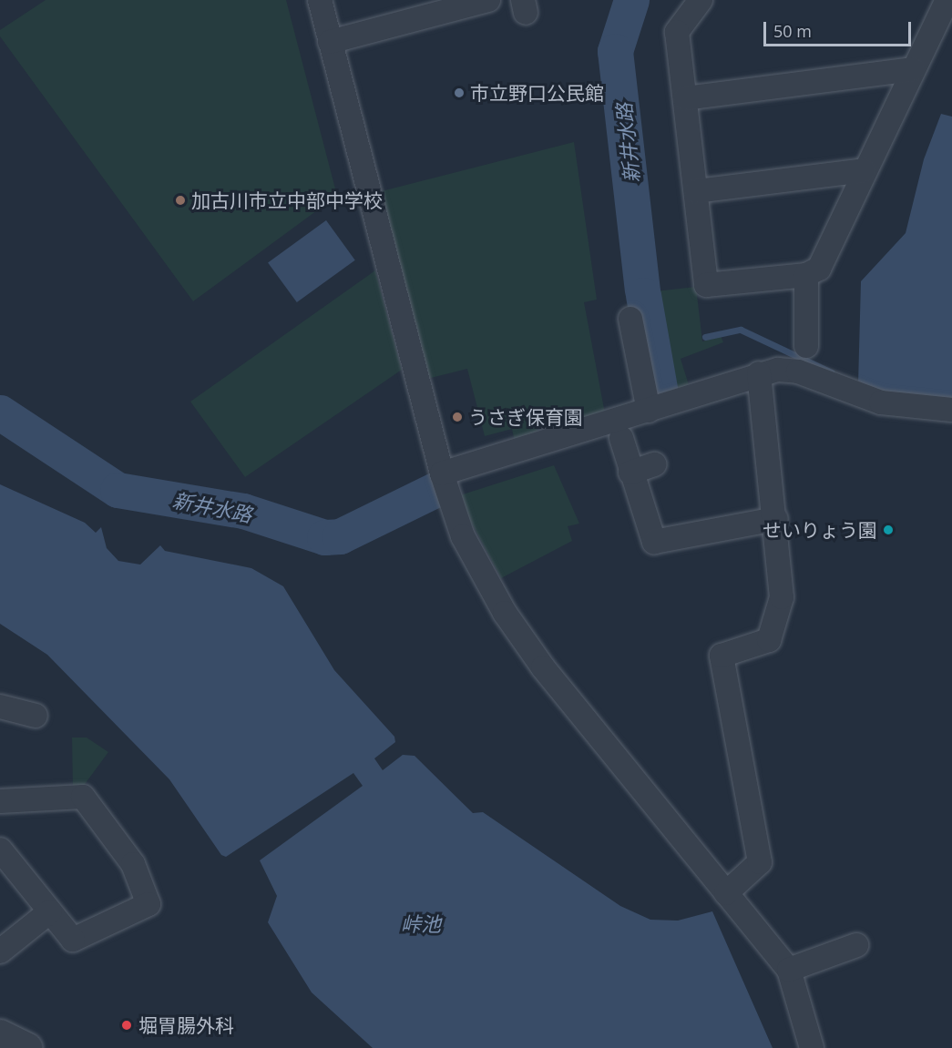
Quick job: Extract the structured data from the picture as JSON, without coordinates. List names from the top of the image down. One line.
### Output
{"water":["新井水路","峠池"],"places":["市立野口公民館","加古川市立中部中学校","うさぎ保育園","せいりょう園","堀胃腸外科"],"scale_bar":"50 m"}
